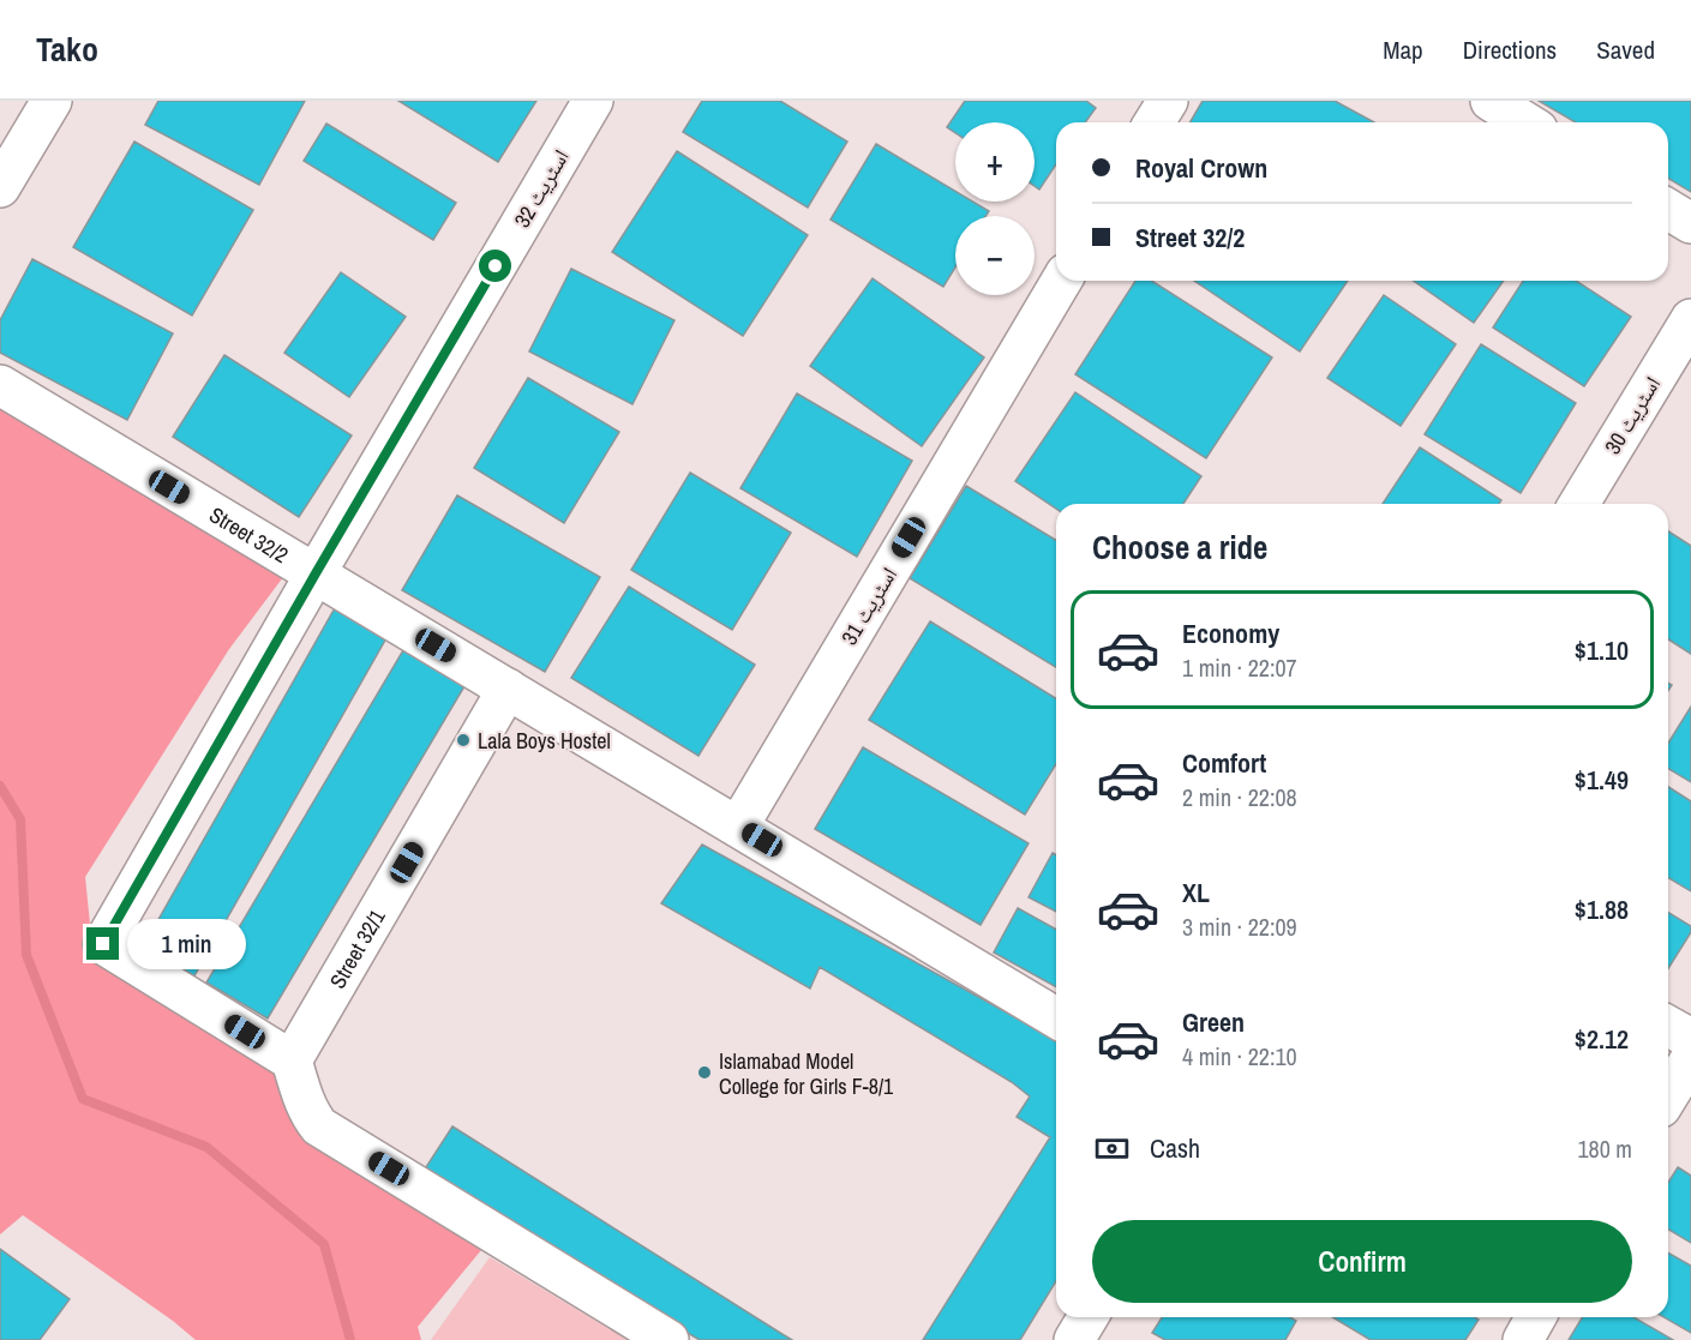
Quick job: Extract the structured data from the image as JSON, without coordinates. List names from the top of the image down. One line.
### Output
{"streets":{"street":["اسٹریٹ 32","اسٹریٹ 30","Street 32/2","اسٹریٹ 31","Street 32/1"]},"crossings":[["اسٹریٹ 32","Street 32/2"],["Street 32/2","اسٹریٹ 31"],["Street 32/2","Street 32/1"]],"places":["Lala Boys Hostel","Islamabad Model College for Girls F-8/1"],"page":{"header":"Tako","nav":["Map","Directions","Saved"],"map_buttons":["+","−"],"banner":["Royal Crown","Street 32/2"],"heading":"Choose a ride","list":[{"name":"Economy","note":"1 min · 22:07","value":"$1.10"},{"name":"Comfort","note":"2 min · 22:08","value":"$1.49"},{"name":"XL","note":"3 min · 22:09","value":"$1.88"},{"name":"Green","note":"4 min · 22:10","value":"$2.12"}],"bubble":"1 min","pay":["Cash","180 m"],"buttons":"Confirm"}}
